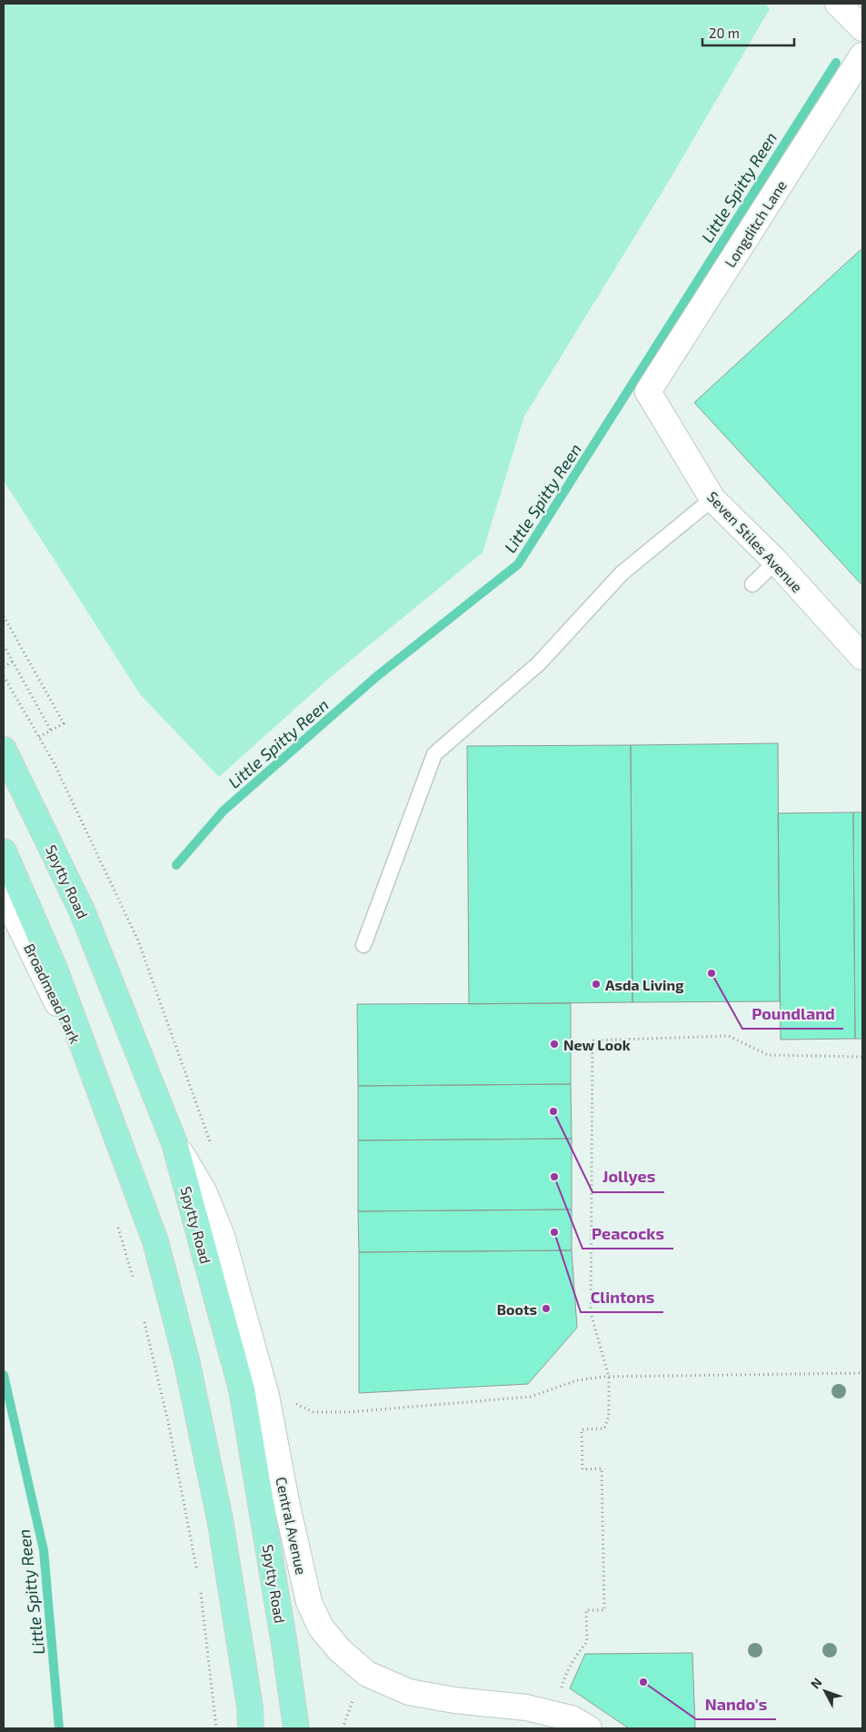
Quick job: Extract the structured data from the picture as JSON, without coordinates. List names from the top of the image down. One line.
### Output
{"streets":{"main road":["Spytty Road"],"street":["Longditch Lane","Seven Stiles Avenue","Broadmead Park","Central Avenue"]},"crossings":[["Longditch Lane","Seven Stiles Avenue"],["Spytty Road","Central Avenue"]],"water":["Little Spitty Reen"],"places":["Poundland","Asda Living","New Look","Jollyes","Peacocks","Clintons","Boots","Nando's"],"scale_bar":"20 m","north":"top left"}
